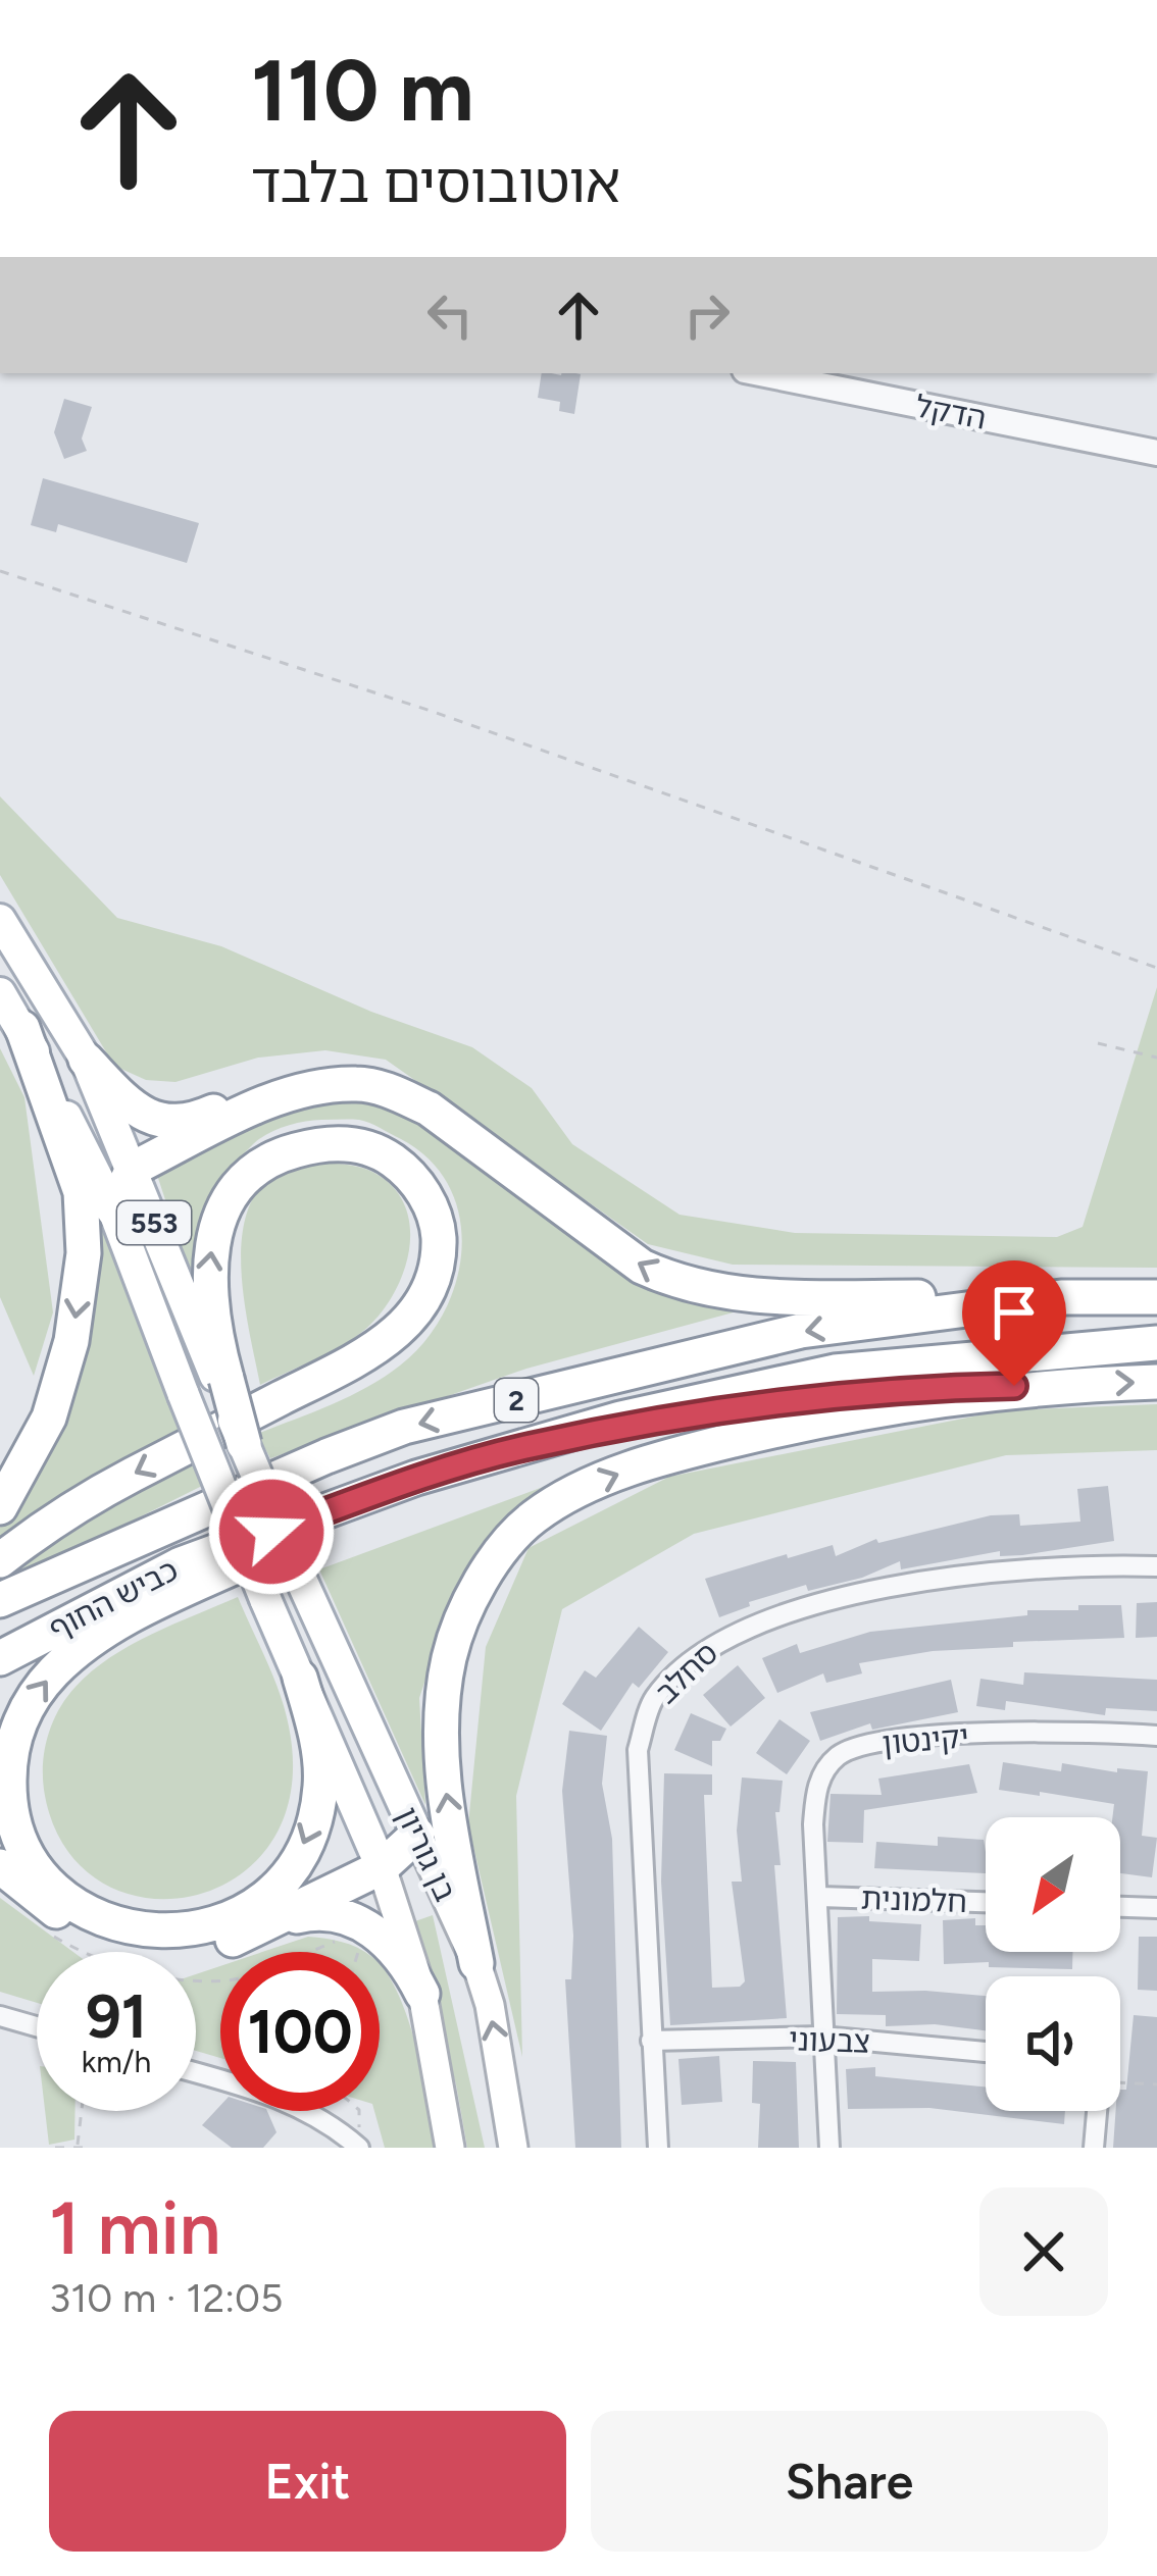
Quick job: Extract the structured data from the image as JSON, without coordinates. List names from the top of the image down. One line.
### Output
{"streets":{"highway":["2","כביש החוף"],"main road":["553","בן גוריון"],"street":["הדקל","סחלב","יקינטון","חלמונית","צבעוני"]},"crossings":[["553","בן גוריון"],["סחלב","צבעוני"],["יקינטון","חלמונית"],["יקינטון","צבעוני"]],"north":"bottom left","page":{"turn":["110 m","אוטובוסים בלבד"],"speed":"91 km/h","limit":"100","heading":["1 min","310 m · 12:05"],"buttons":["Exit","Share"]}}
